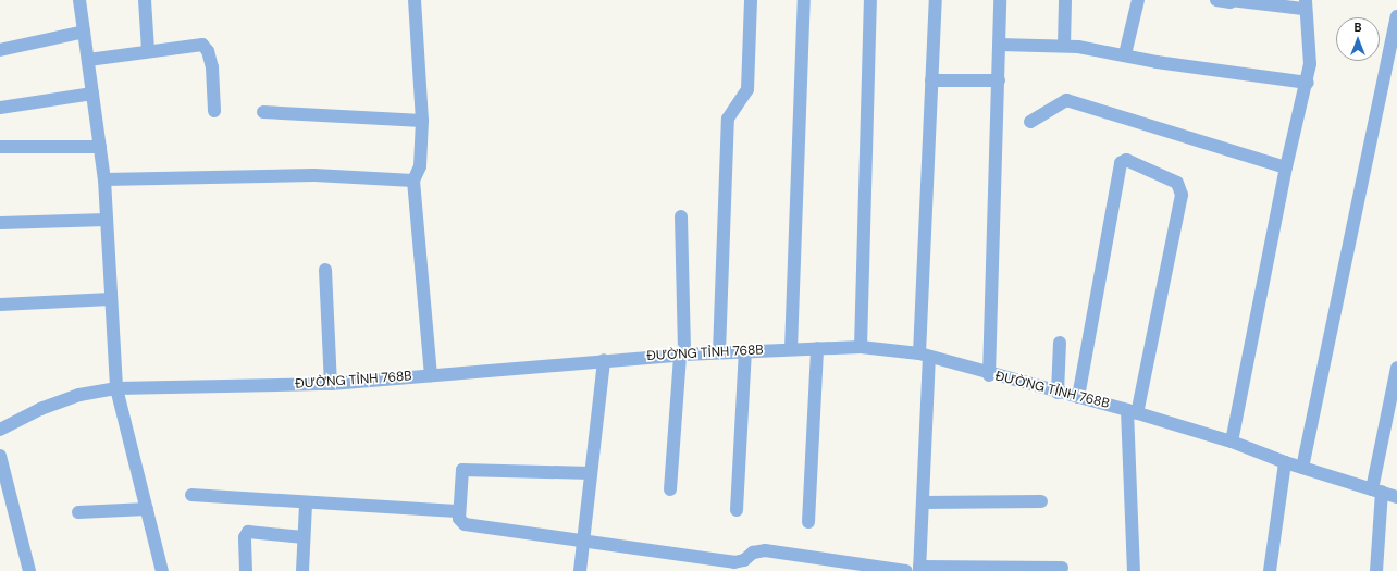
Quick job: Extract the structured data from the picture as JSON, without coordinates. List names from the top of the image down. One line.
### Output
{"streets":{"street":["ĐƯỜNG TỈNH 768B"]},"north":"top"}
